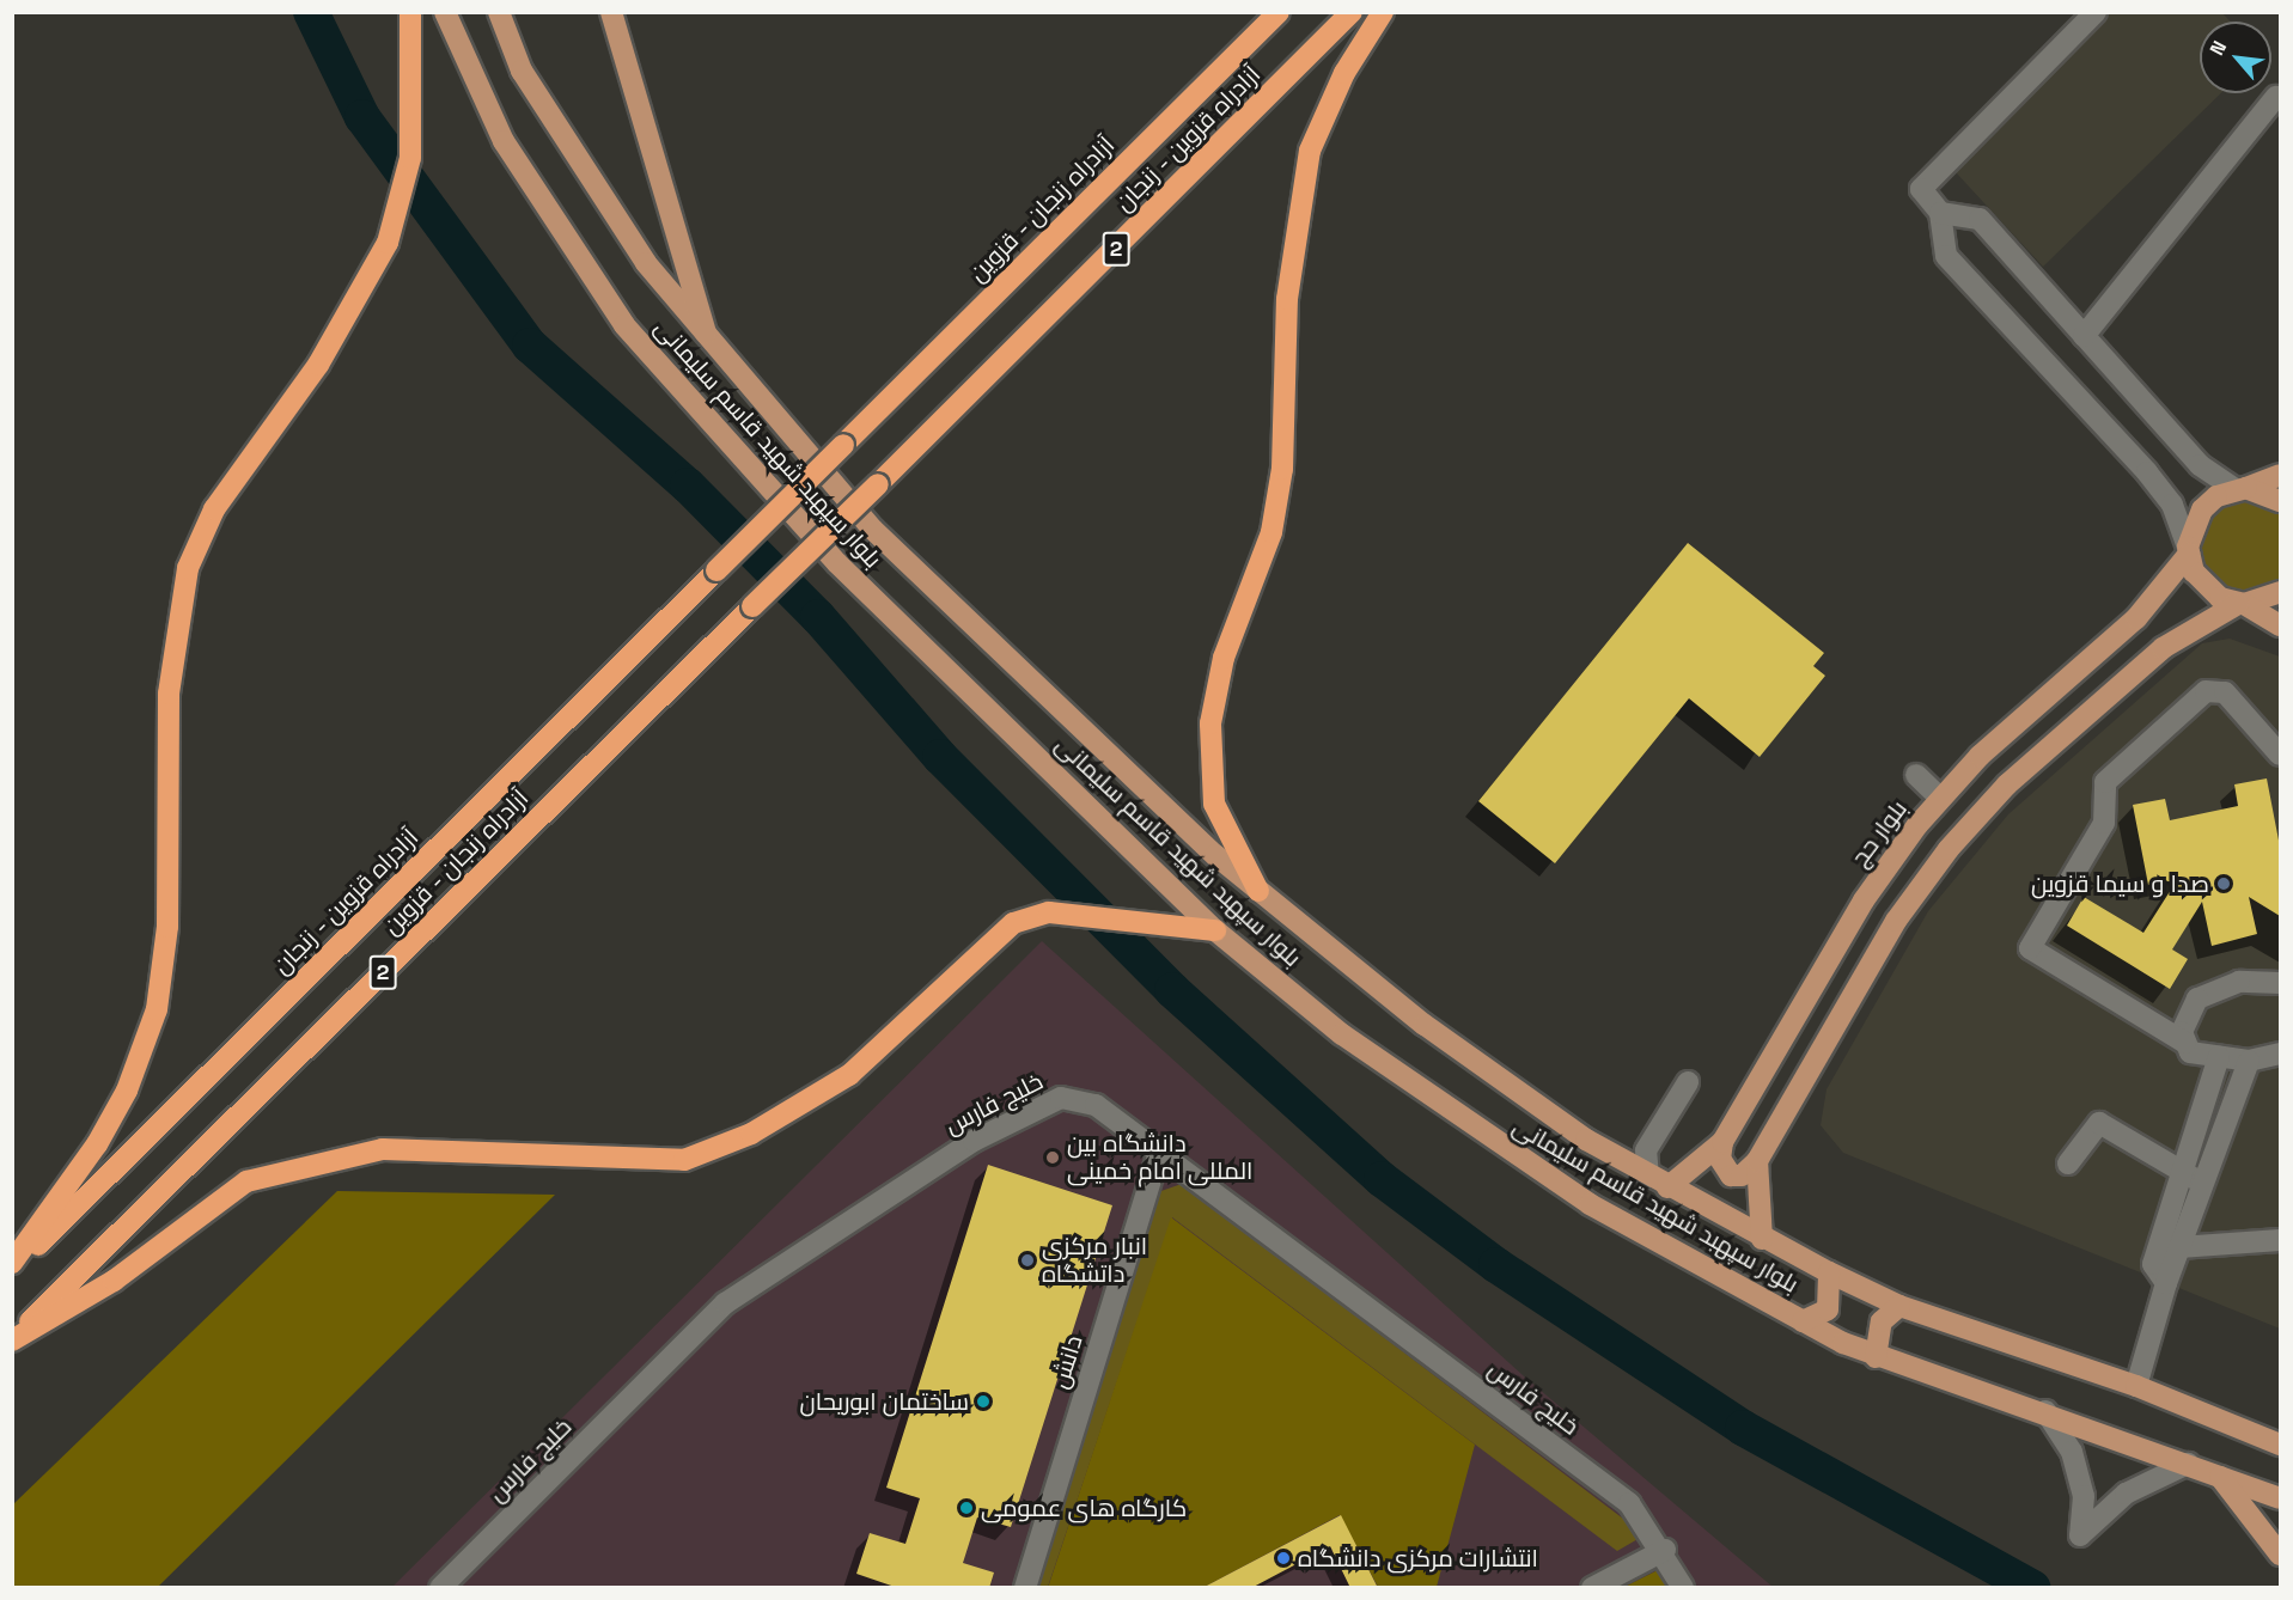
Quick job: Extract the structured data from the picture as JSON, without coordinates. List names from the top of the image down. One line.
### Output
{"streets":{"highway":["آزادراه قزوین - زنجان","آزادراه زنجان - قزوین","2"],"main road":["بلوار سپهبد شهید قاسم سلیمانی","بلوار حج"],"street":["خلیج فارس","دانش"]},"crossings":[["آزادراه قزوین - زنجان","آزادراه زنجان - قزوین"],["بلوار سپهبد شهید قاسم سلیمانی","بلوار حج"],["خلیج فارس","دانش"]],"places":["صدا و سیما قزوین","دانشگاه بین المللی امام خمینی","انبار مرکزی داتشگاه","ساختمان ابوریحان","کارگاه های عمومی","انتشارات مرکزی دانشگاه"],"north":"top left"}
